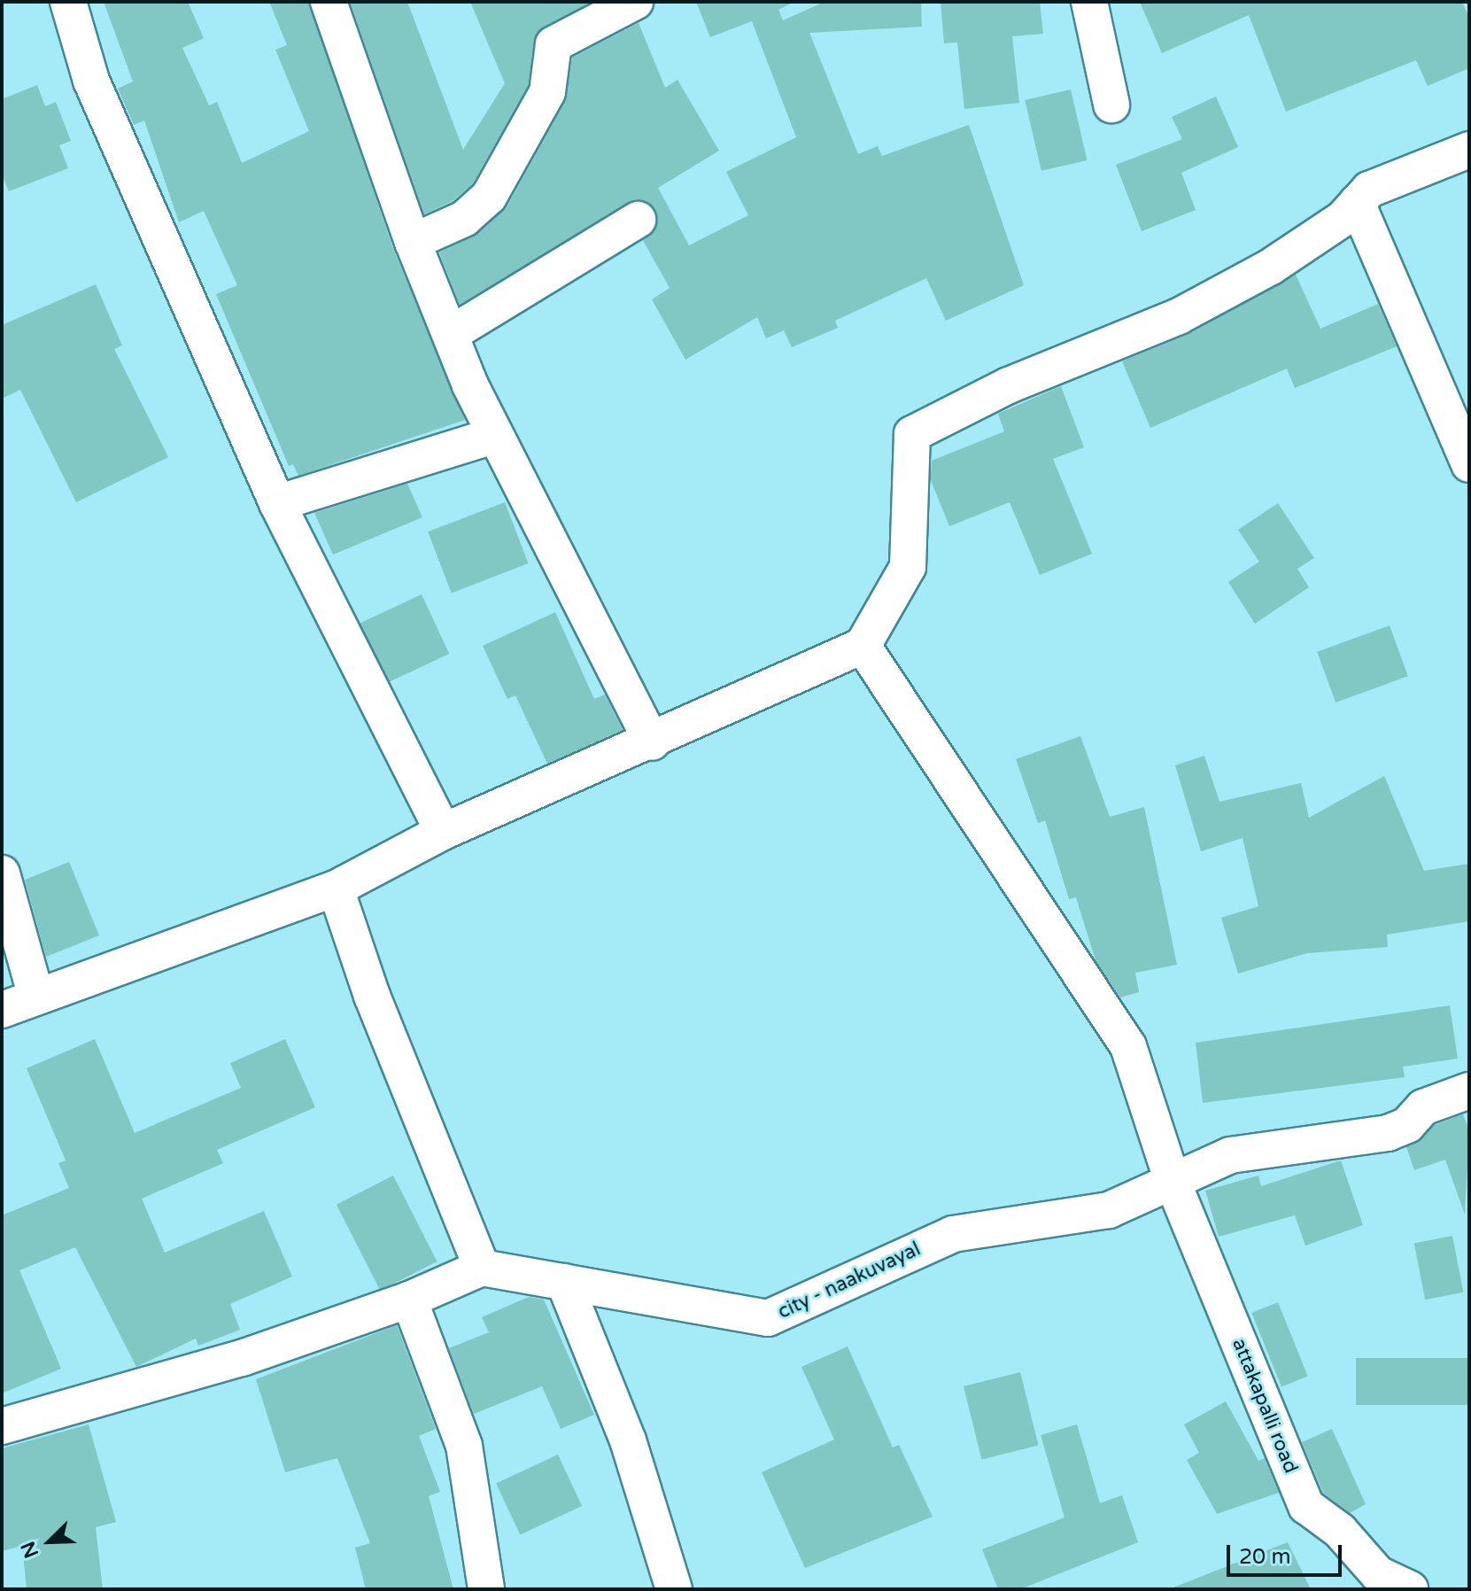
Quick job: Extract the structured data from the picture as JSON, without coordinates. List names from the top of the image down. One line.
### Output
{"streets":{"street":["city - naakuvayal","attakapalli road"]},"crossings":[["city - naakuvayal","attakapalli road"]],"scale_bar":"20 m","north":"bottom left"}
